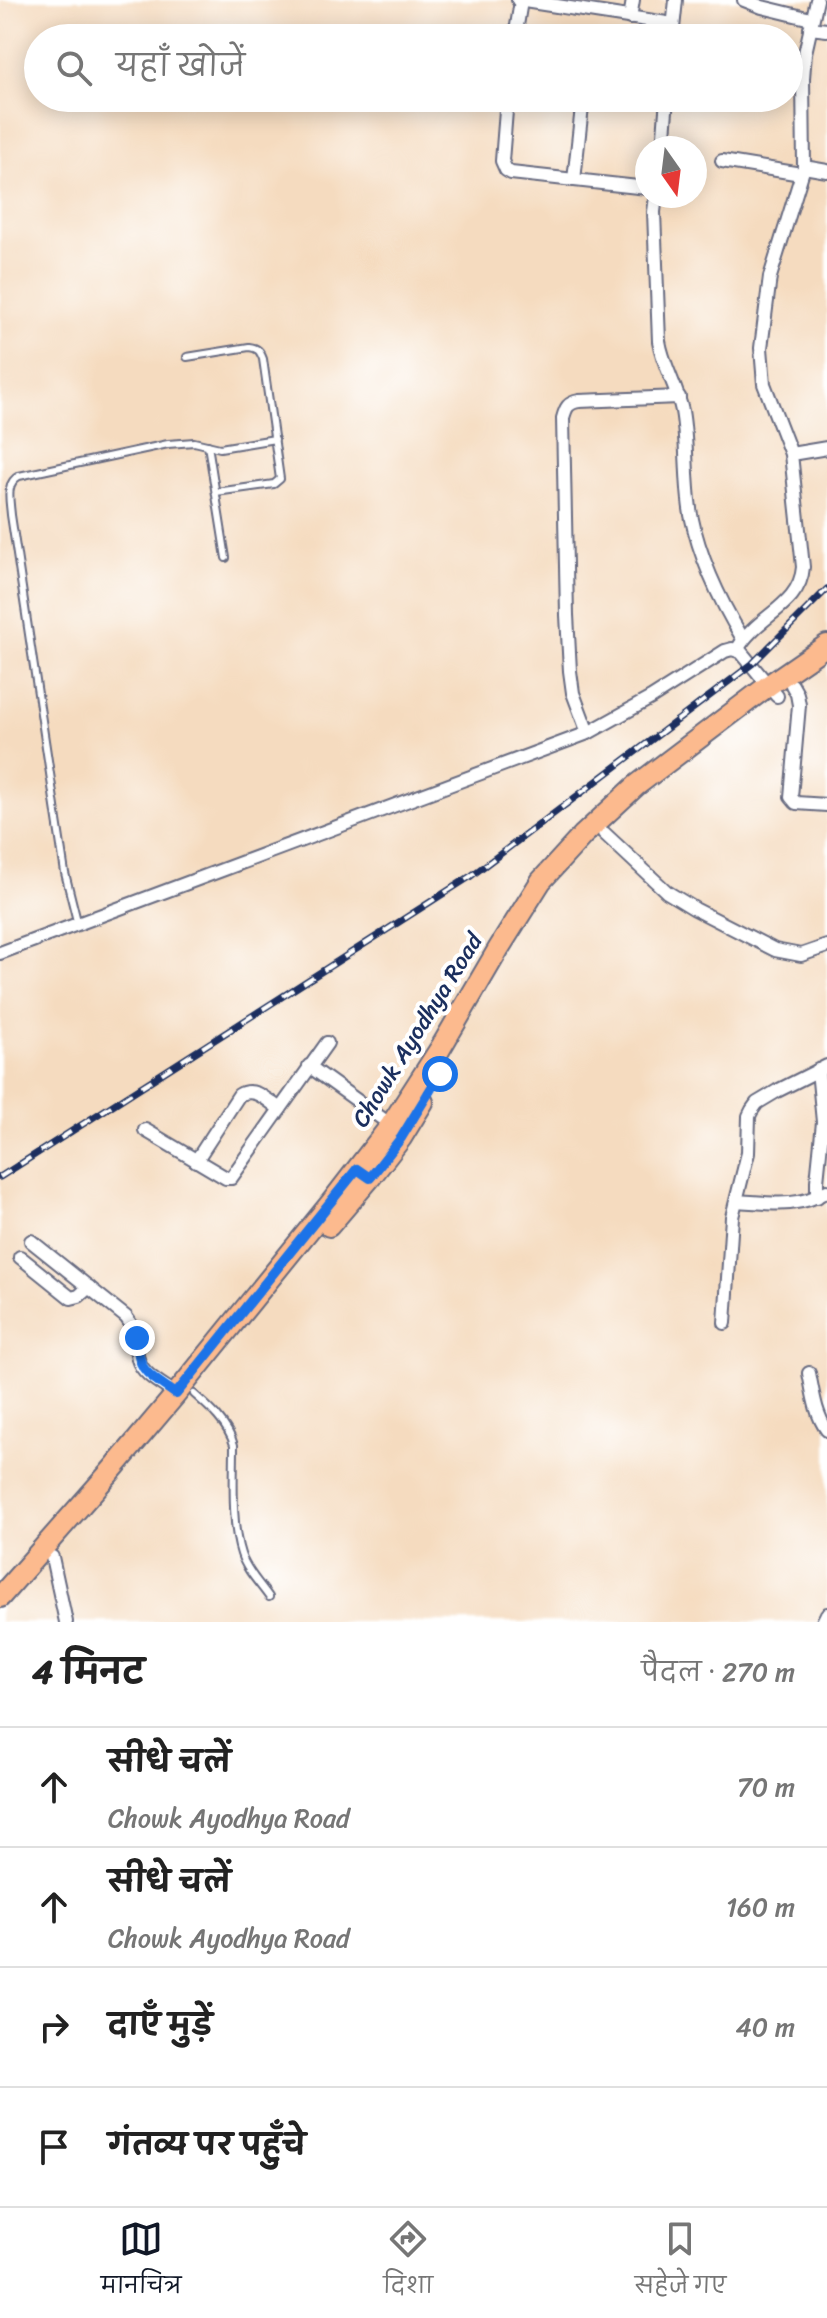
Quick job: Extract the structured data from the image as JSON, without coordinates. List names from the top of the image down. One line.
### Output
{"streets":{"main road":["Chowk Ayodhya Road"]},"north":"bottom","page":{"search":"यहाँ खोजें","heading":["4 मिनट","पैदल · 270 m"],"list":[["सीधे चलें","Chowk Ayodhya Road","70 m"],["सीधे चलें","Chowk Ayodhya Road","160 m"],["दाएँ मुड़ें","40 m"],"गंतव्य पर पहुँचे"],"nav":["मानचित्र","दिशा","सहेजे गए"]}}
